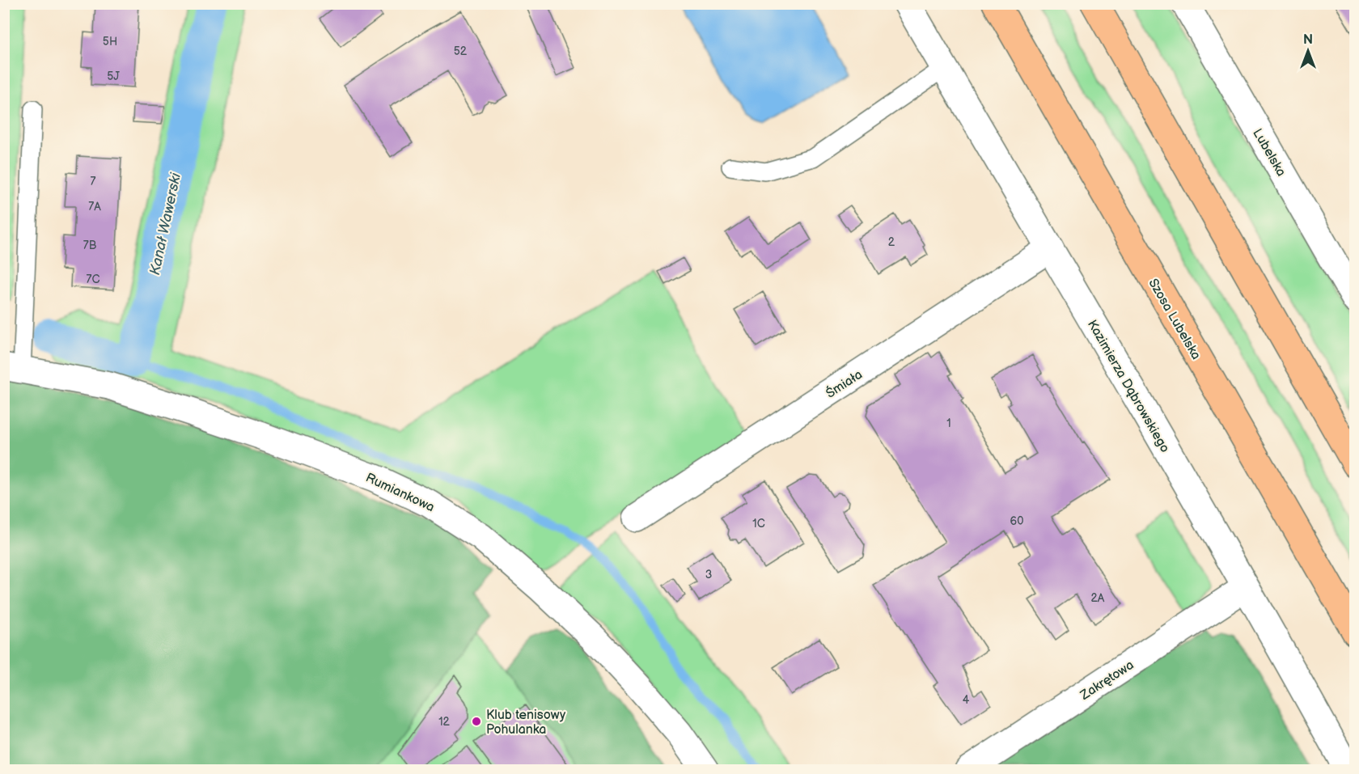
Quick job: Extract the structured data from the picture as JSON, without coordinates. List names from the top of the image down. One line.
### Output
{"streets":{"highway":["Szosa Lubelska"],"street":["Lubelska","Śmiała","Kazimierza Dąbrowskiego","Rumiankowa","Zakrętowa"]},"crossings":[["Śmiała","Kazimierza Dąbrowskiego"],["Kazimierza Dąbrowskiego","Zakrętowa"]],"water":["Kanał Wawerski"],"places":["Klub tenisowy Pohulanka"],"house_numbers":["5H","52","5J","7","7A","2","7B","7C","1","60","1C","3","2A","4","12"],"north":"top"}
